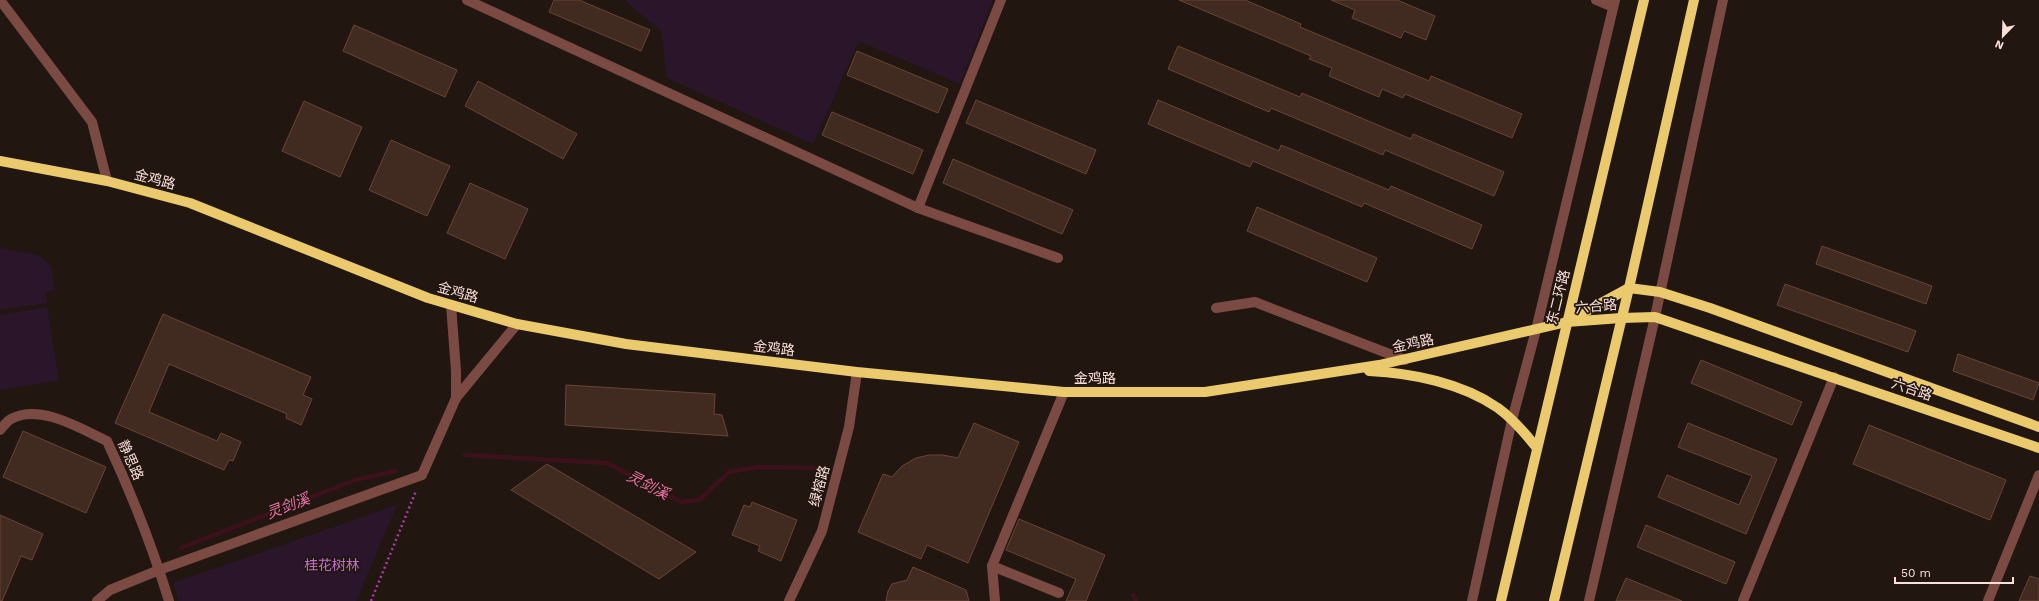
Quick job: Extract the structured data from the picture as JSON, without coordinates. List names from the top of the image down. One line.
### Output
{"streets":{"main road":["金鸡路","东二环路","六合路"],"street":["静思路","绿榕路"]},"crossings":[["金鸡路","东二环路"],["金鸡路","六合路"],["金鸡路","绿榕路"],["东二环路","六合路"]],"water":["灵剑溪"],"parks":["桂花树林"],"scale_bar":"50 m","north":"bottom left"}
